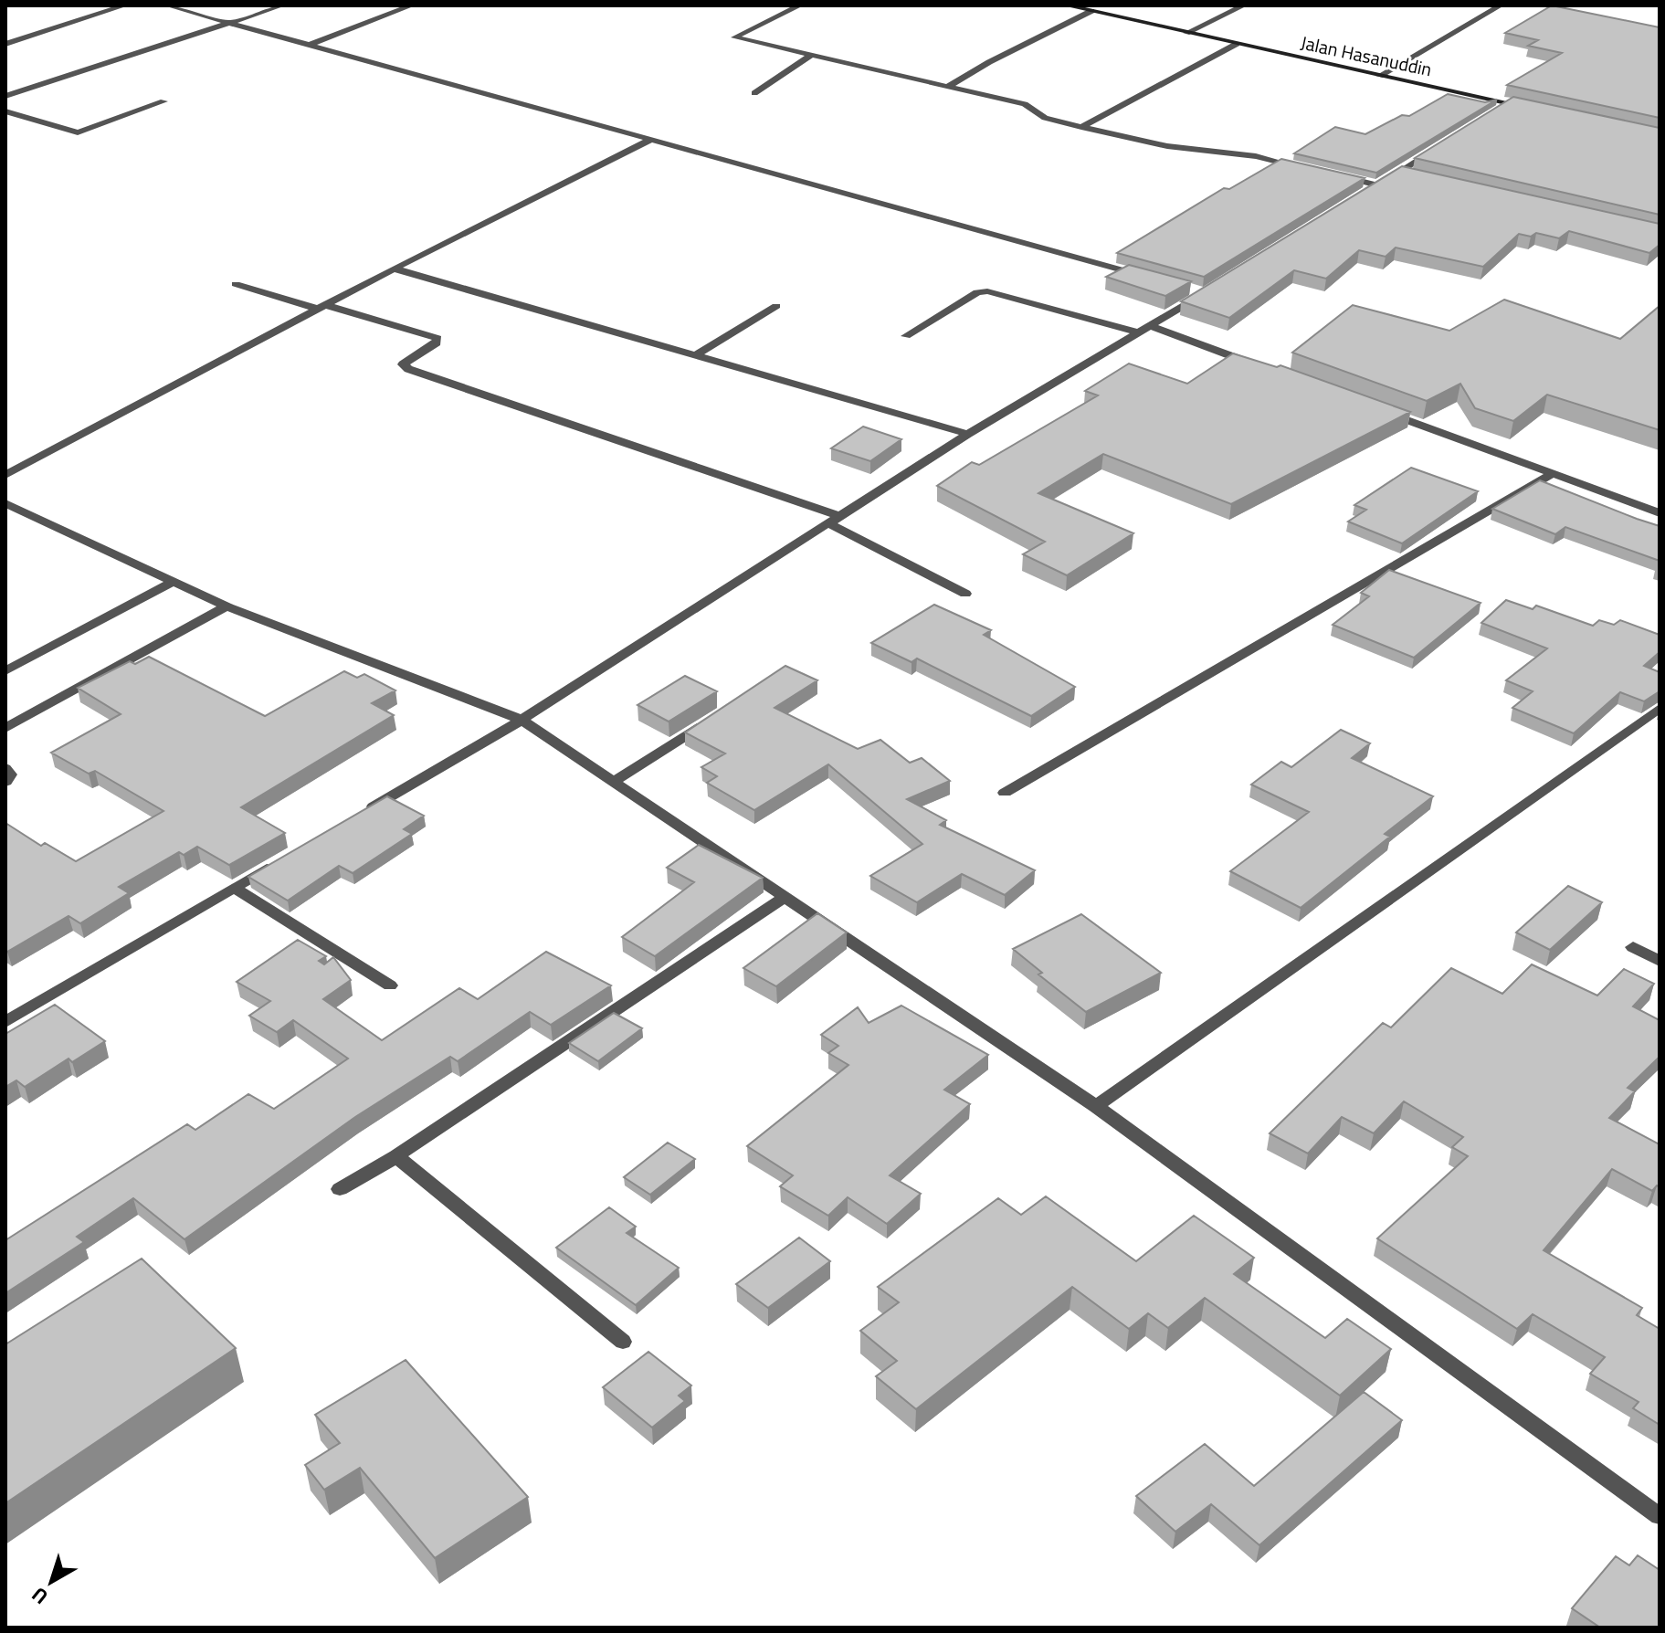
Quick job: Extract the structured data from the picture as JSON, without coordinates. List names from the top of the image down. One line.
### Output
{"streets":{"main road":["Jalan Hasanuddin"]},"north":"bottom left"}
